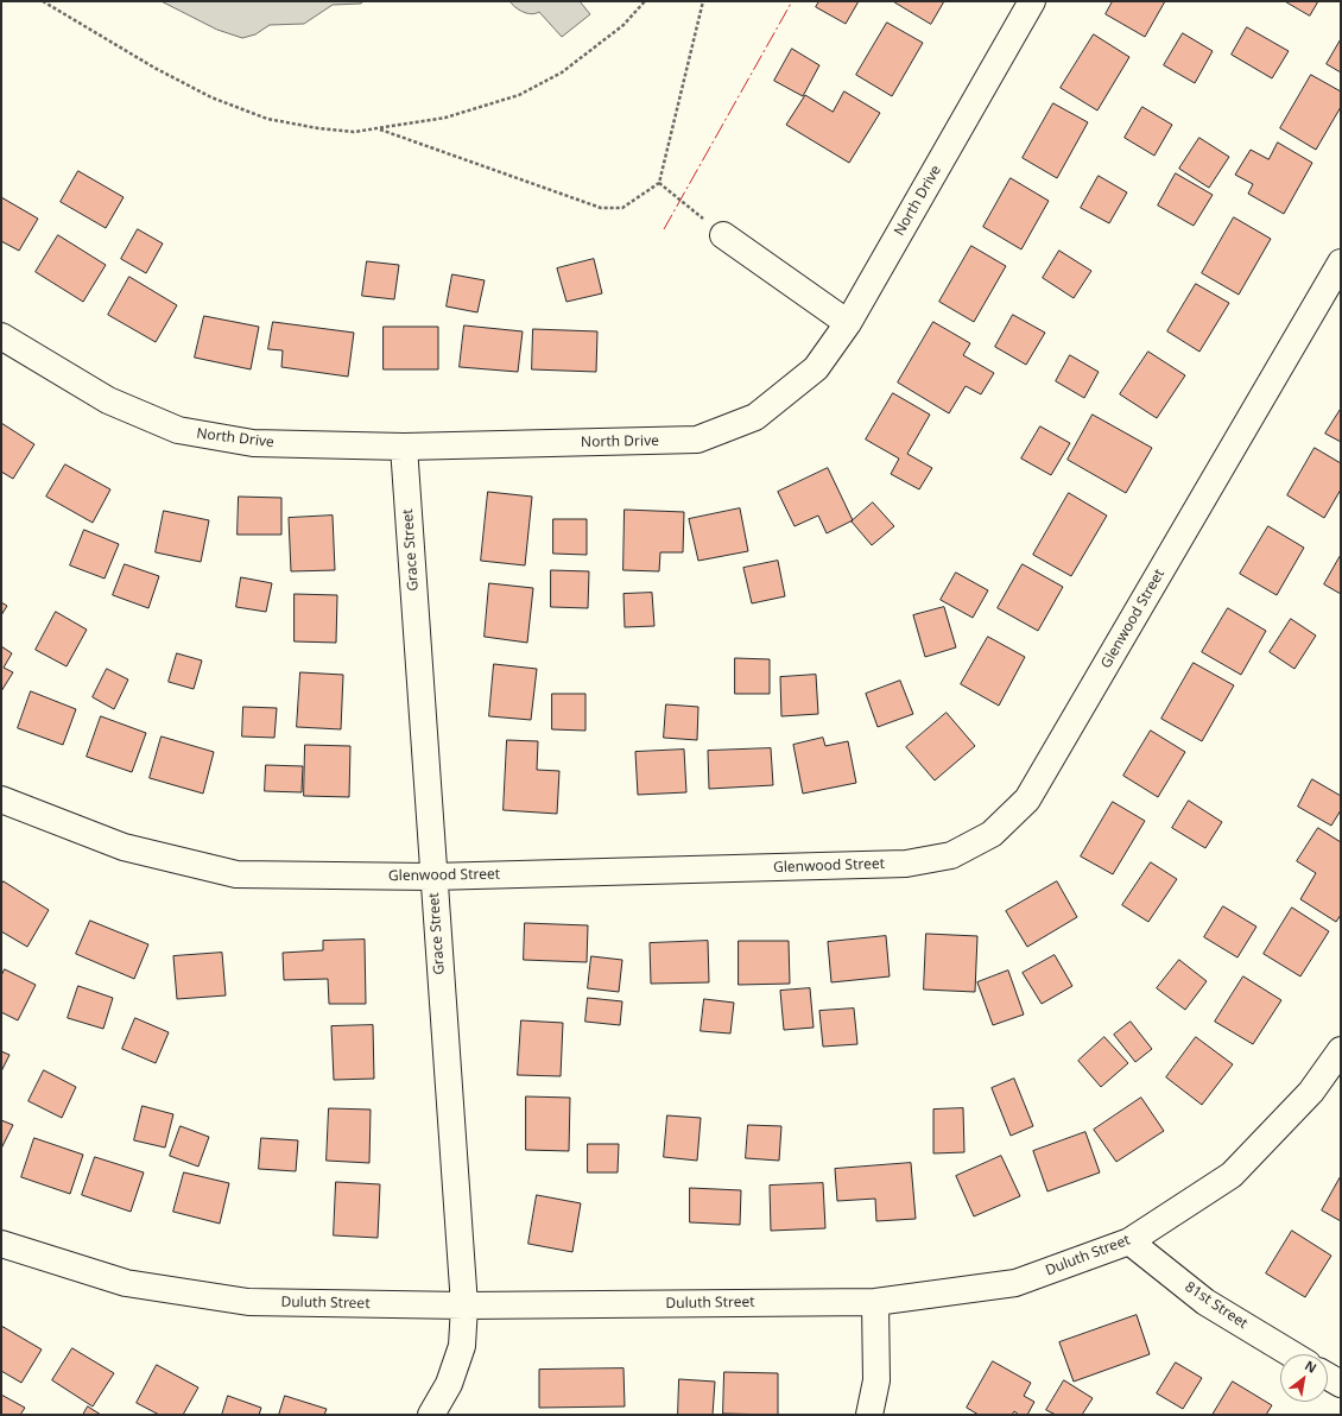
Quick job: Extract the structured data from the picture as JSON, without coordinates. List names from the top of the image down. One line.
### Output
{"streets":{"street":["North Drive","Grace Street","Glenwood Street","Duluth Street","81st Street"]},"crossings":[["North Drive","Grace Street"],["Grace Street","Glenwood Street"],["Grace Street","Duluth Street"],["Duluth Street","81st Street"]],"north":"top right"}
